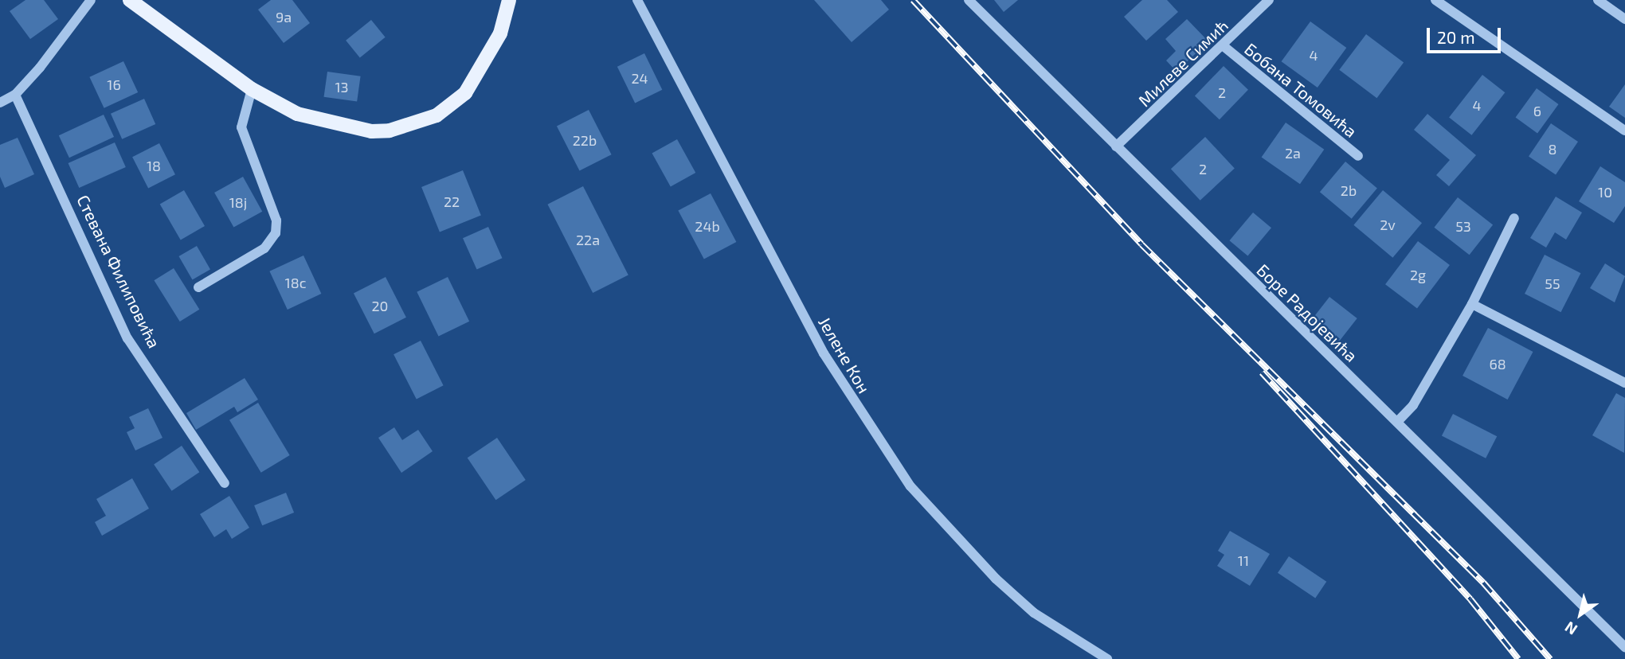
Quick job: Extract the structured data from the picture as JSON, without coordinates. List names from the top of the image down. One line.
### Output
{"streets":{"street":["Милеве Симић","Бобана Томовића","Стевана Филиповића","Боре Радојевића","Јелене Кон"]},"crossings":[["Милеве Симић","Бобана Томовића"],["Милеве Симић","Боре Радојевића"]],"house_numbers":["9a","4","24","16","13","2","4","6","22b","8","2a","18","2","2b","10","22","18j","2v","24b","53","22a","2g","18c","55","20","68","11"],"scale_bar":"20 m","north":"bottom left"}
